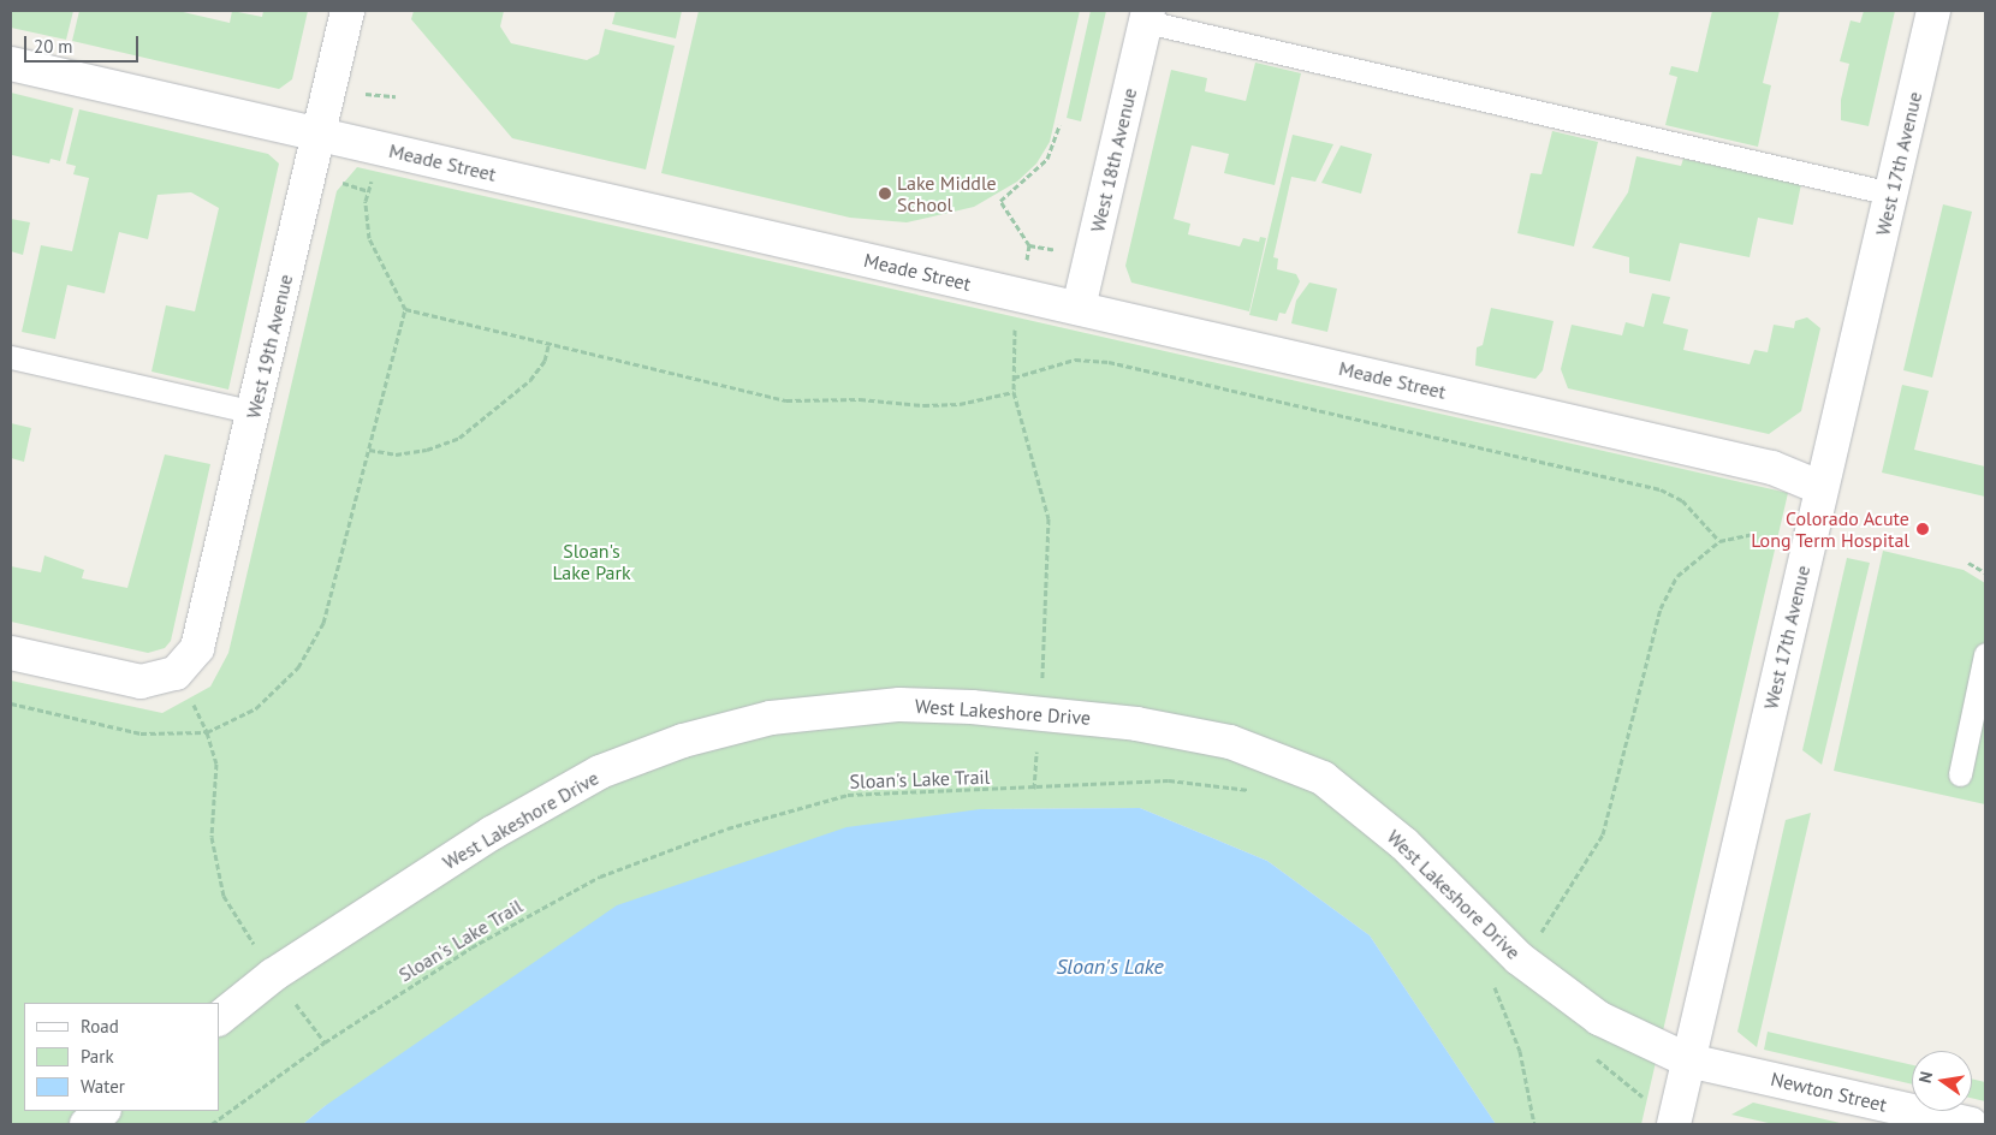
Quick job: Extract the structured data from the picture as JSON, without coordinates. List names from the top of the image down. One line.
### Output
{"streets":{"street":["West 18th Avenue","Meade Street","West 17th Avenue","West 19th Avenue","West Lakeshore Drive","Newton Street"],"path":["Sloan's Lake Trail"]},"crossings":[["West 18th Avenue","Meade Street"],["Meade Street","West 17th Avenue"],["Meade Street","West 19th Avenue"],["West 17th Avenue","West Lakeshore Drive"],["West 17th Avenue","Newton Street"],["West Lakeshore Drive","Newton Street"]],"water":["Sloan's Lake"],"parks":["Sloan's Lake Park"],"places":["Lake Middle School","Colorado Acute Long Term Hospital"],"legend":["Road","Park","Water"],"scale_bar":"20 m","north":"left"}
